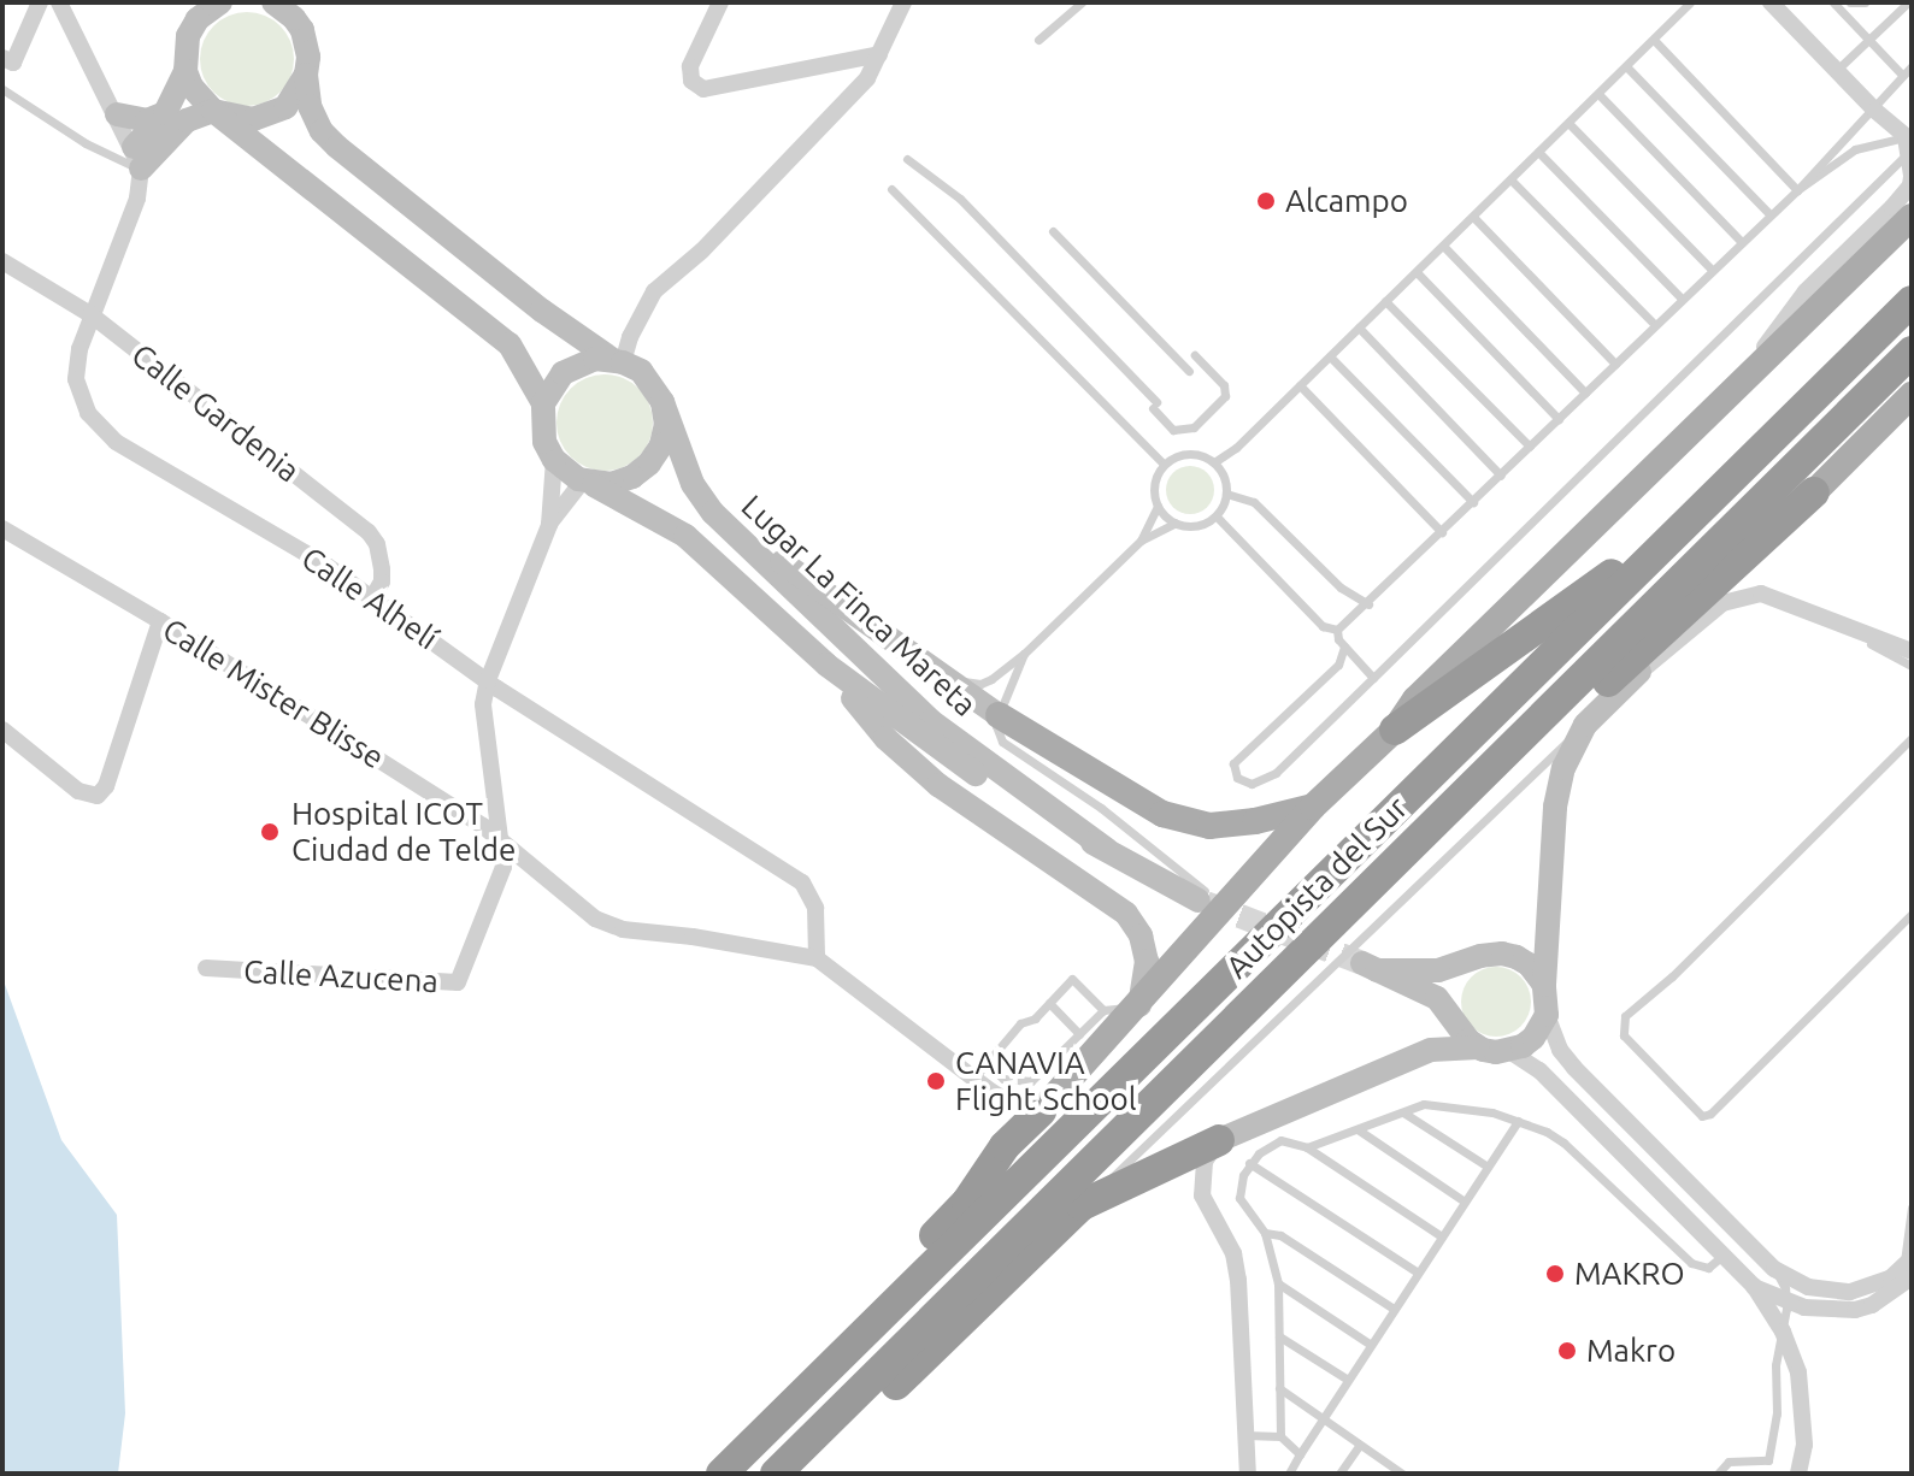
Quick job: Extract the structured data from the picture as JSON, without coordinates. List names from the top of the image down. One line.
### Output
{"streets":{"highway":["Autopista del Sur"],"street":["Calle Gardenia","Calle Alhelí","Lugar La Finca Mareta","Calle Mister Blisse","Calle Azucena"]},"crossings":[["Calle Gardenia","Calle Alhelí"],["Calle Alhelí","Calle Mister Blisse"],["Calle Alhelí","Calle Azucena"],["Lugar La Finca Mareta","Calle Azucena"],["Calle Mister Blisse","Calle Azucena"]],"places":["Alcampo","Hospital ICOT Ciudad de Telde","CANAVIA Flight School","MAKRO","Makro"]}
